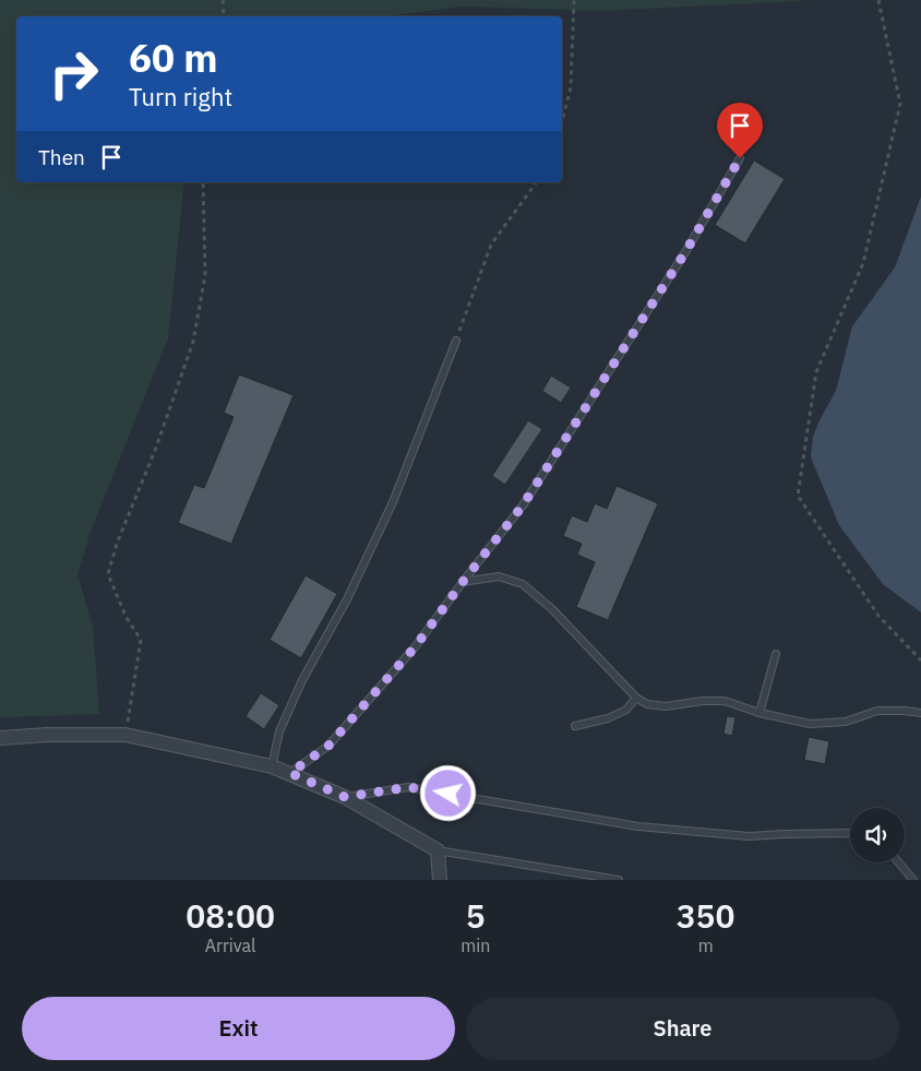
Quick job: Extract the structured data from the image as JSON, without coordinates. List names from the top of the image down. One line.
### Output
{"page":{"turn":["60 m","Turn right"],"then":"Then","eta":["08:00","Arrival","5","min","350","m"],"buttons":["Exit","Share"]}}
